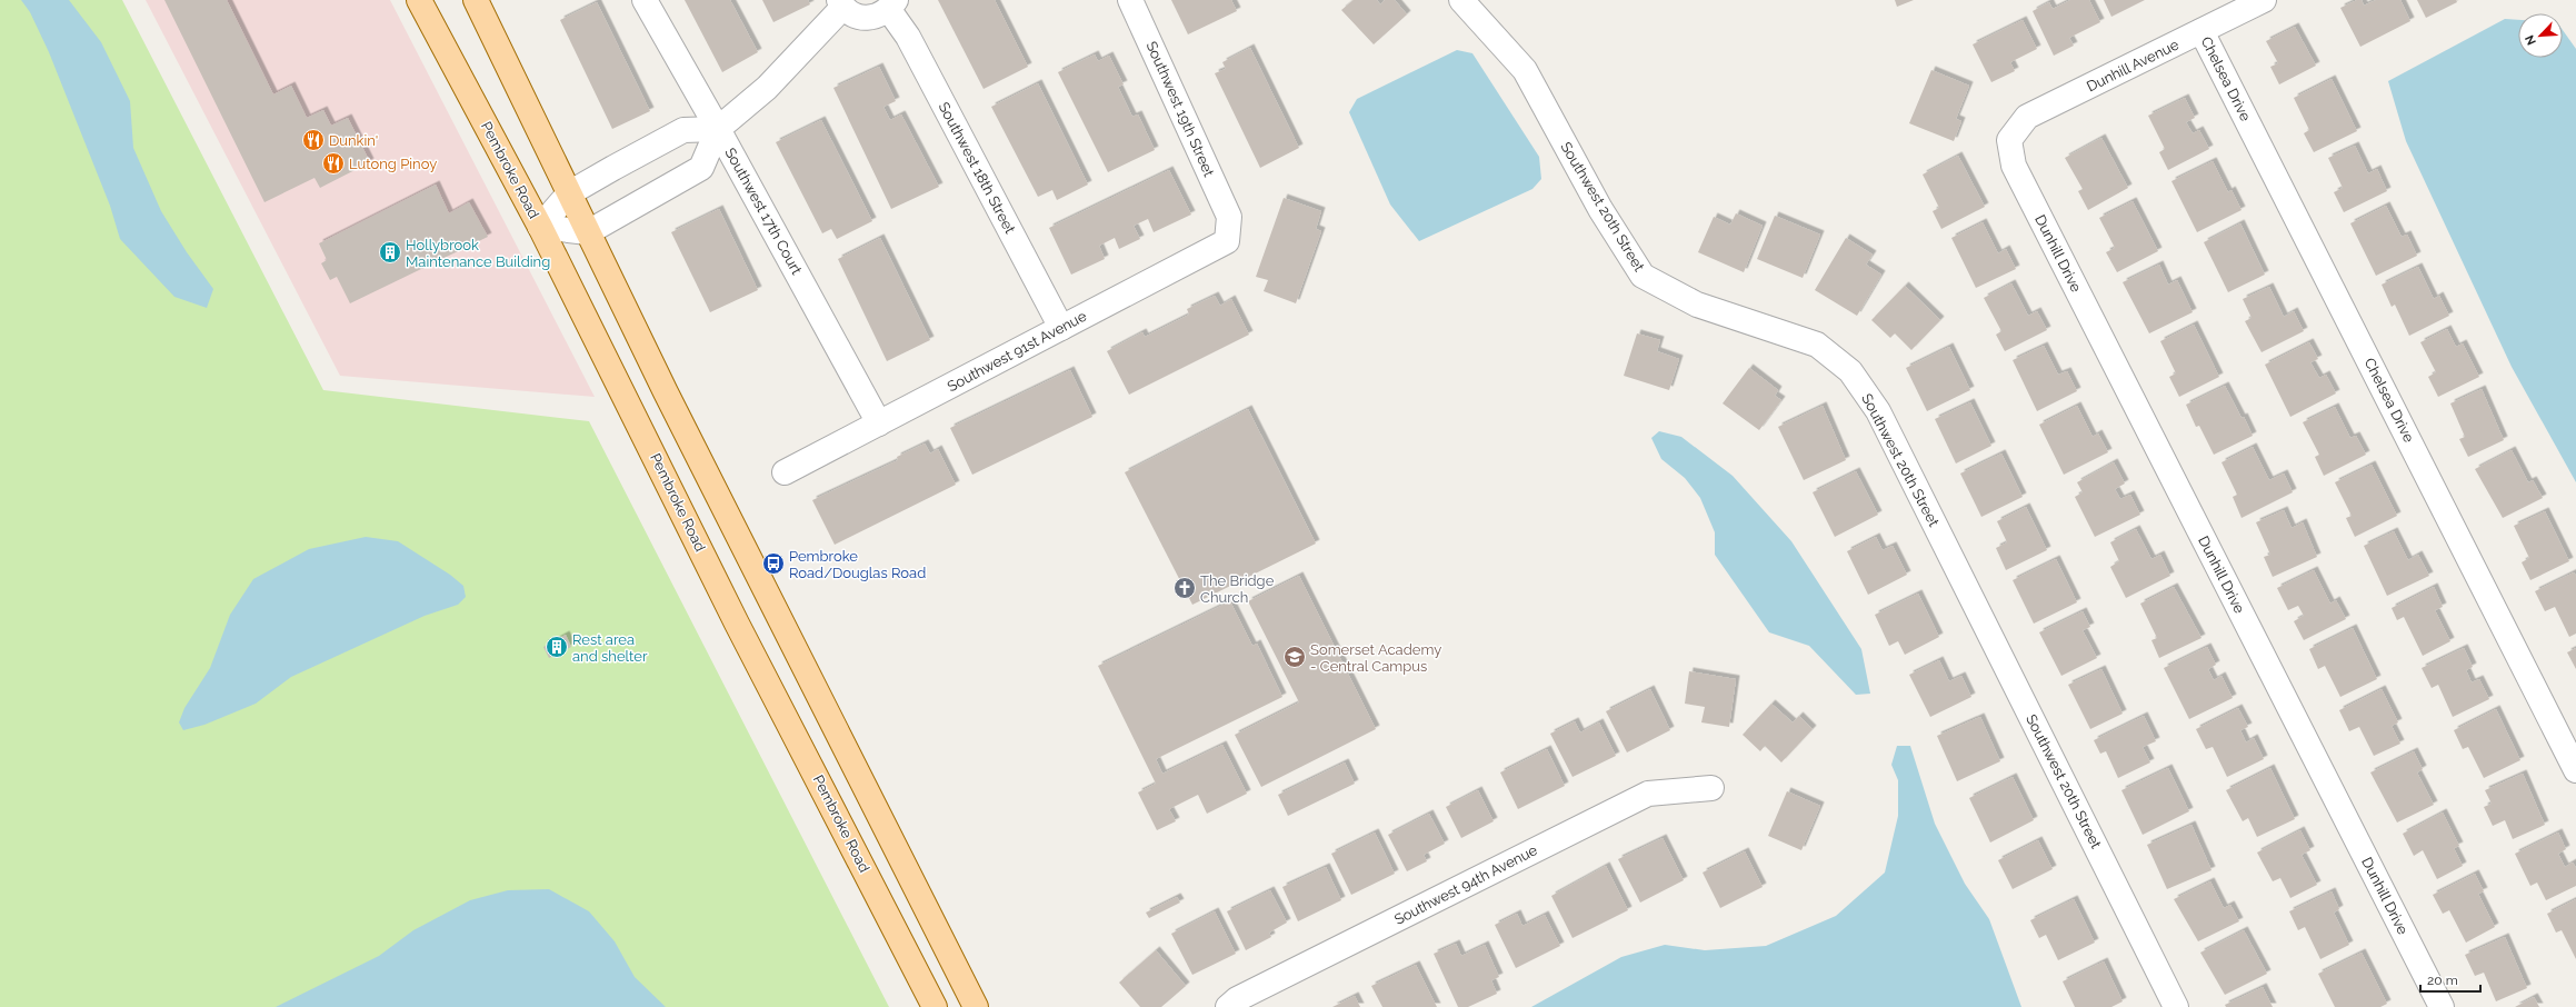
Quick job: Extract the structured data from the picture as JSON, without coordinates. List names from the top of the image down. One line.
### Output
{"streets":{"main road":["Pembroke Road"],"street":["Dunhill Avenue","Chelsea Drive","Southwest 19th Street","Southwest 18th Street","Southwest 20th Street","Southwest 17th Court","Dunhill Drive","Southwest 91st Avenue","Southwest 94th Avenue"]},"crossings":[["Dunhill Avenue","Chelsea Drive"],["Dunhill Avenue","Dunhill Drive"],["Southwest 19th Street","Southwest 91st Avenue"],["Southwest 18th Street","Southwest 91st Avenue"],["Southwest 17th Court","Southwest 91st Avenue"]],"places":{"restaurant":["Dunkin'","Lutong Pinoy"],"building":["Hollybrook Maintenance Building","Rest area and shelter"],"bus stop":["Pembroke Road/Douglas Road"],"church":["The Bridge Church"],"school or university":["Somerset Academy - Central Campus"]},"scale_bar":"20 m","north":"bottom left"}
